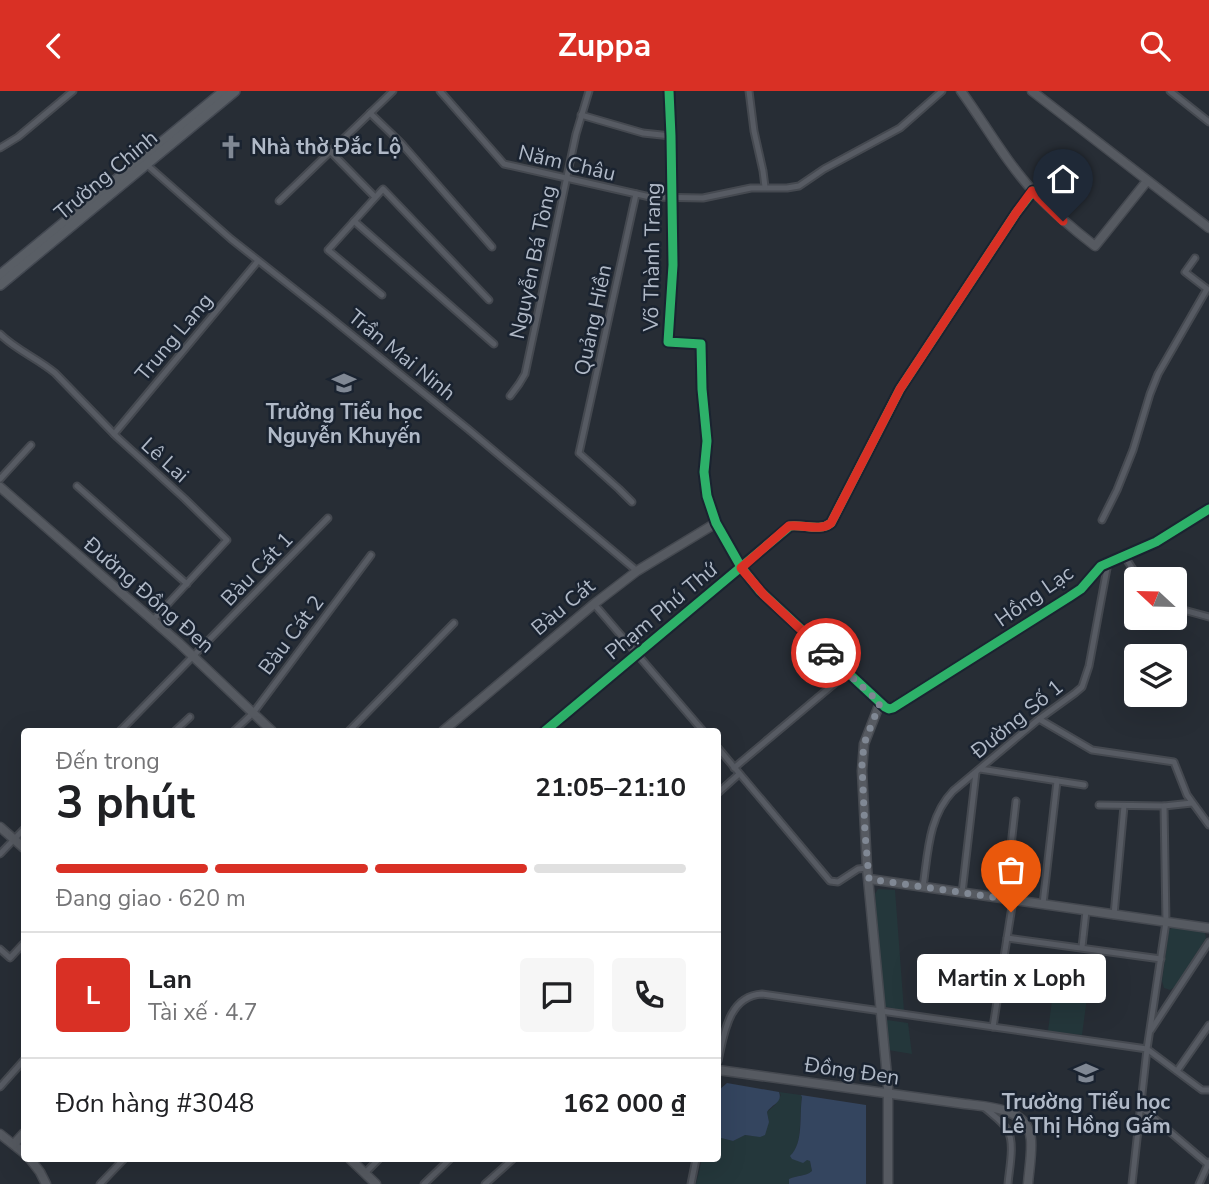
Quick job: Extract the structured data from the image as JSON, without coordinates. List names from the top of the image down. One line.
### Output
{"streets":{"main road":["Trường Chinh"],"street":["Năm Châu","Võ Thành Trang","Nguyễn Bá Tòng","Quảng Hiền","Trung Lang","Trần Mai Ninh","Lê Lai","Bàu Cát 1","Đường Đồng Đen","Hồng Lạc","Bàu Cát","Phạm Phú Thứ","Bàu Cát 2","Đường Số 1","Đồng Đen"]},"crossings":[["Năm Châu","Võ Thành Trang"],["Năm Châu","Nguyễn Bá Tòng"],["Năm Châu","Quảng Hiền"],["Trường Chinh","Trần Mai Ninh"],["Võ Thành Trang","Hồng Lạc"],["Võ Thành Trang","Bàu Cát"],["Võ Thành Trang","Phạm Phú Thứ"],["Trung Lang","Trần Mai Ninh"],["Trung Lang","Lê Lai"],["Trần Mai Ninh","Bàu Cát"],["Lê Lai","Đường Đồng Đen"],["Bàu Cát 1","Đường Đồng Đen"],["Đường Đồng Đen","Bàu Cát 2"],["Hồng Lạc","Đường Số 1"]],"places":{"church":["Nhà thờ Đắc Lộ"],"school or university":["Trường Tiểu học Nguyễn Khuyến","Trươờng Tiểu học Lê Thị Hồng Gấm"],"other":["Martin x Loph"]},"north":"left","page":{"header":"Zuppa","heading":["3 phút","Đến trong","21:05–21:10"],"panel":["Lan","Tài xế · 4.7","Đơn hàng #3048","162 000 ₫"],"bar":"Đang giao · 620 m","bubble":"Martin x Loph","round":"L"}}
